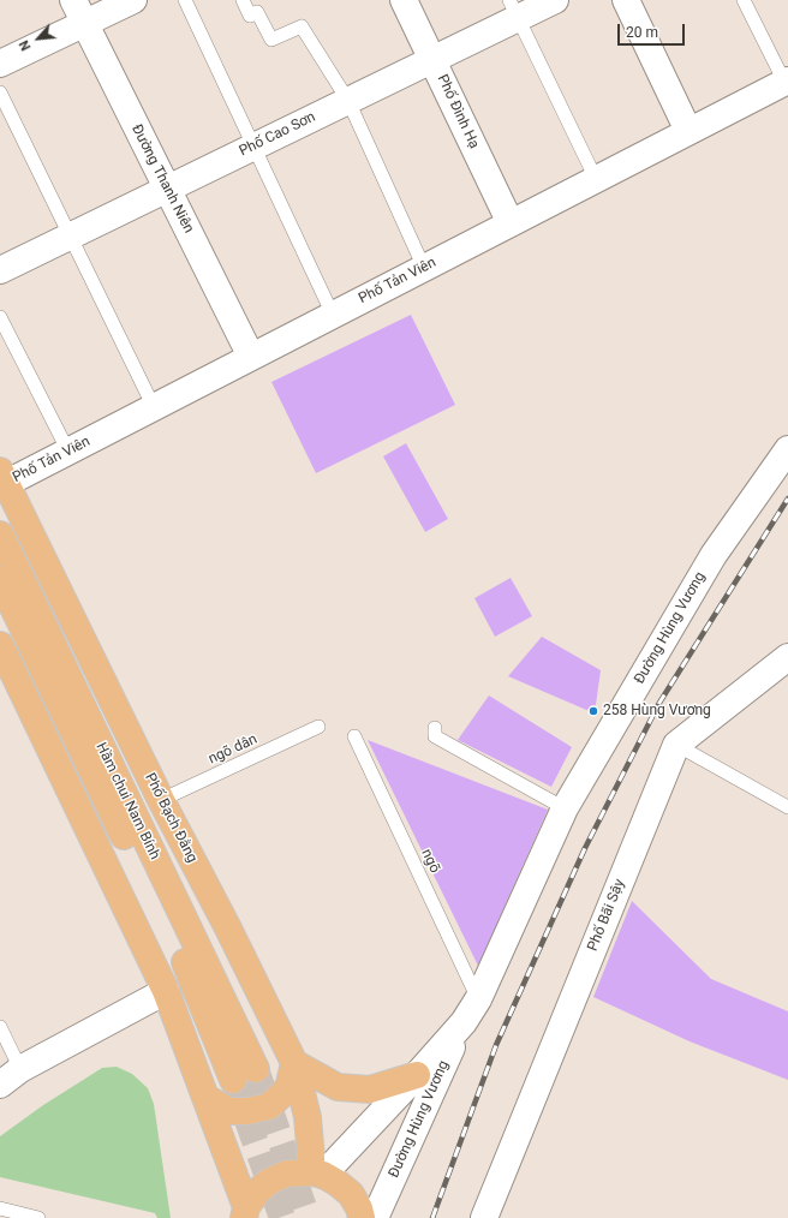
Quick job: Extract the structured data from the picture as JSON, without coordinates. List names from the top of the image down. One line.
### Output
{"streets":{"main road":["Hầm chui Nam Bính","Phố Bạch Đằng"],"street":["Phố Đình Hạ","Phố Cao Sơn","Đường Thanh Niên","Phố Tản Viên","Đường Hùng Vương","Phố Bãi Sậy"],"lane":["ngõ dân","ngõ"]},"crossings":[["Phố Đình Hạ","Phố Cao Sơn"],["Phố Đình Hạ","Phố Tản Viên"],["Phố Cao Sơn","Đường Thanh Niên"],["Đường Thanh Niên","Phố Tản Viên"],["Phố Tản Viên","Phố Bạch Đằng"],["Đường Hùng Vương","Phố Bạch Đằng"],["Đường Hùng Vương","ngõ"],["ngõ dân","Phố Bạch Đằng"]],"places":["258 Hùng Vương"],"scale_bar":"20 m","north":"bottom left"}
